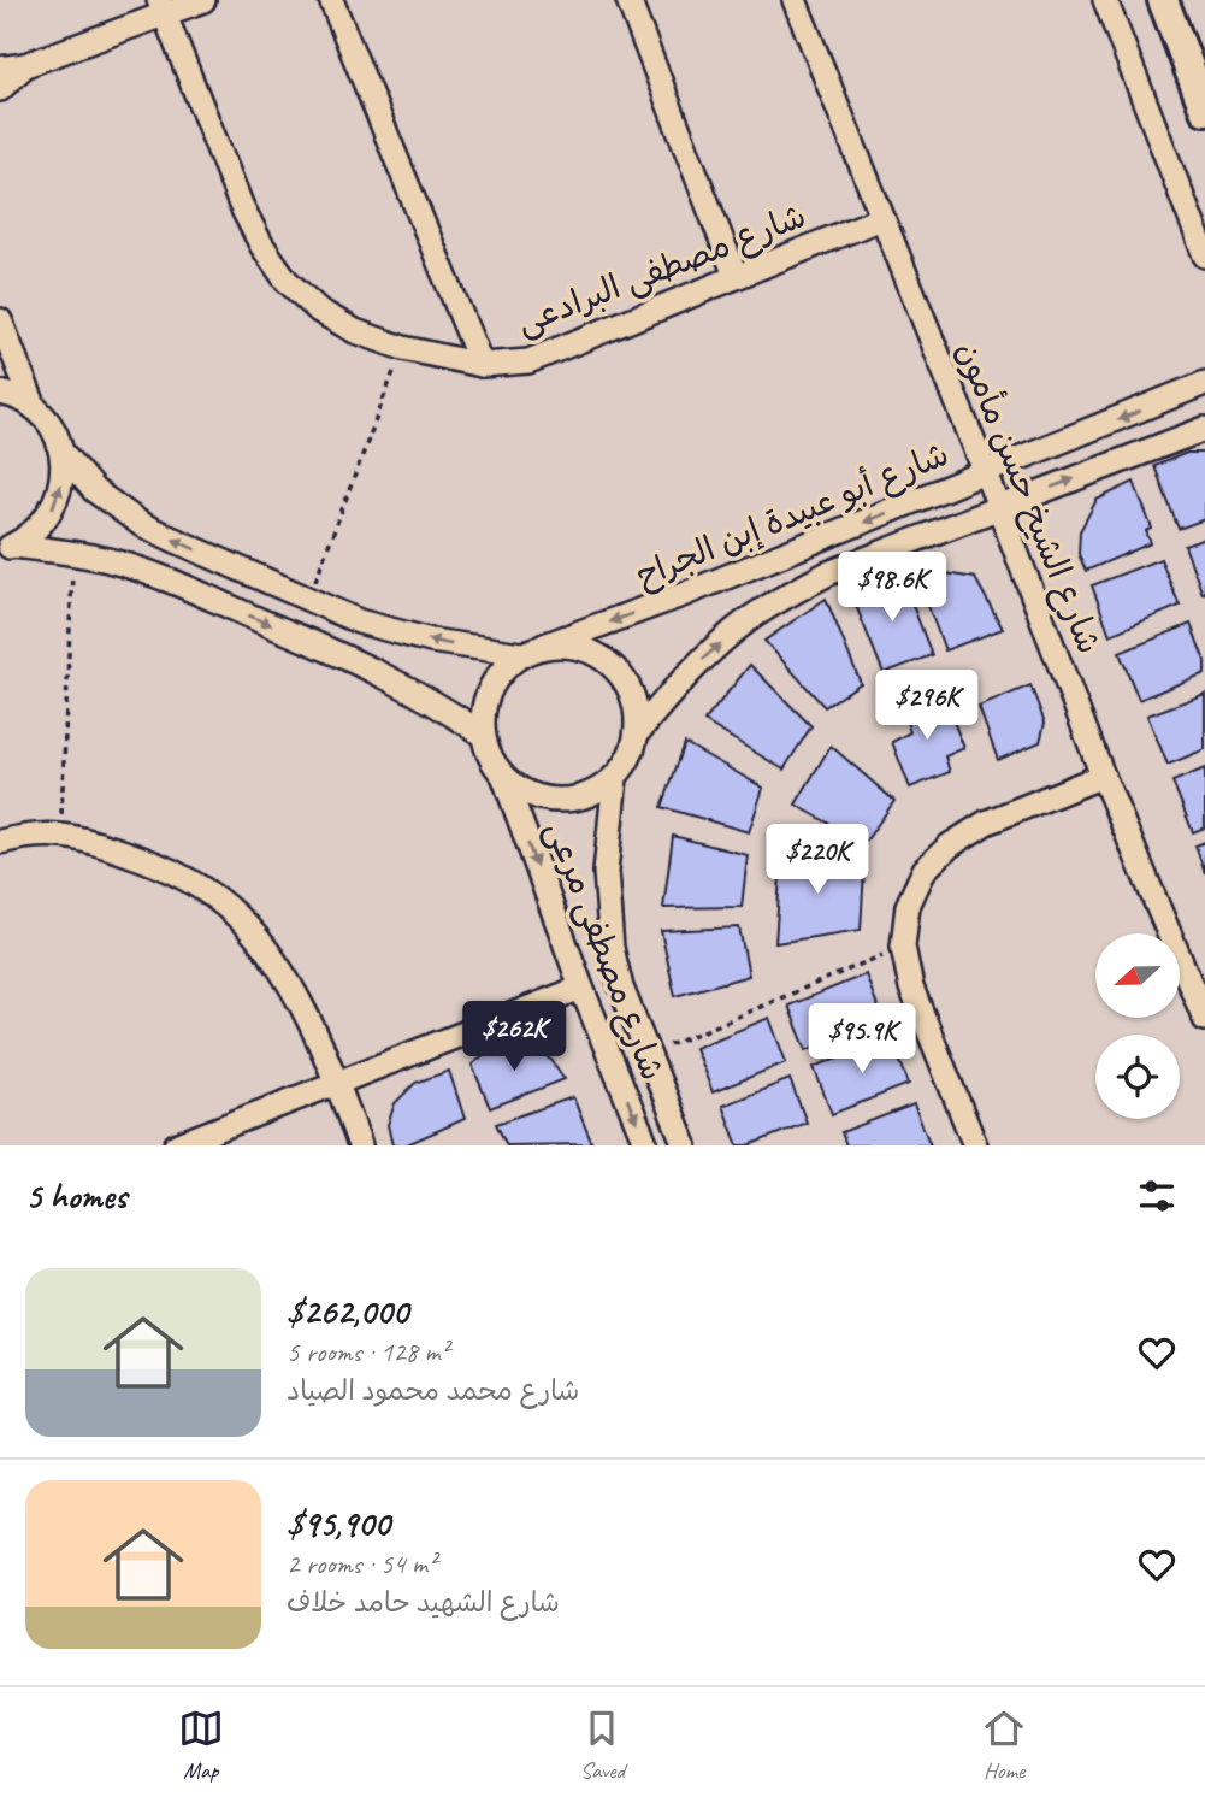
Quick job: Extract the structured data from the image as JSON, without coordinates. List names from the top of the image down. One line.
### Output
{"streets":{"street":["شارع مصطفى البرادعى","شارع الشيخ حسن مأمون","شارع أبو عبيدة إبن الجراح","شارع مصطفى مرعى"]},"crossings":[["شارع مصطفى البرادعى","شارع الشيخ حسن مأمون"],["شارع الشيخ حسن مأمون","شارع أبو عبيدة إبن الجراح"],["شارع أبو عبيدة إبن الجراح","شارع مصطفى مرعى"]],"north":"left","page":{"price":["$98.6K","$296K","$220K","$262K","$95.9K"],"heading":"5 homes","list":[{"name":"$262,000","note":"5 rooms · 128 m² · شارع محمد محمود الصياد"},{"name":"$95,900","note":"2 rooms · 54 m² · شارع الشهيد حامد خلاف"}],"tabs":["Map","Saved","Home"]}}
